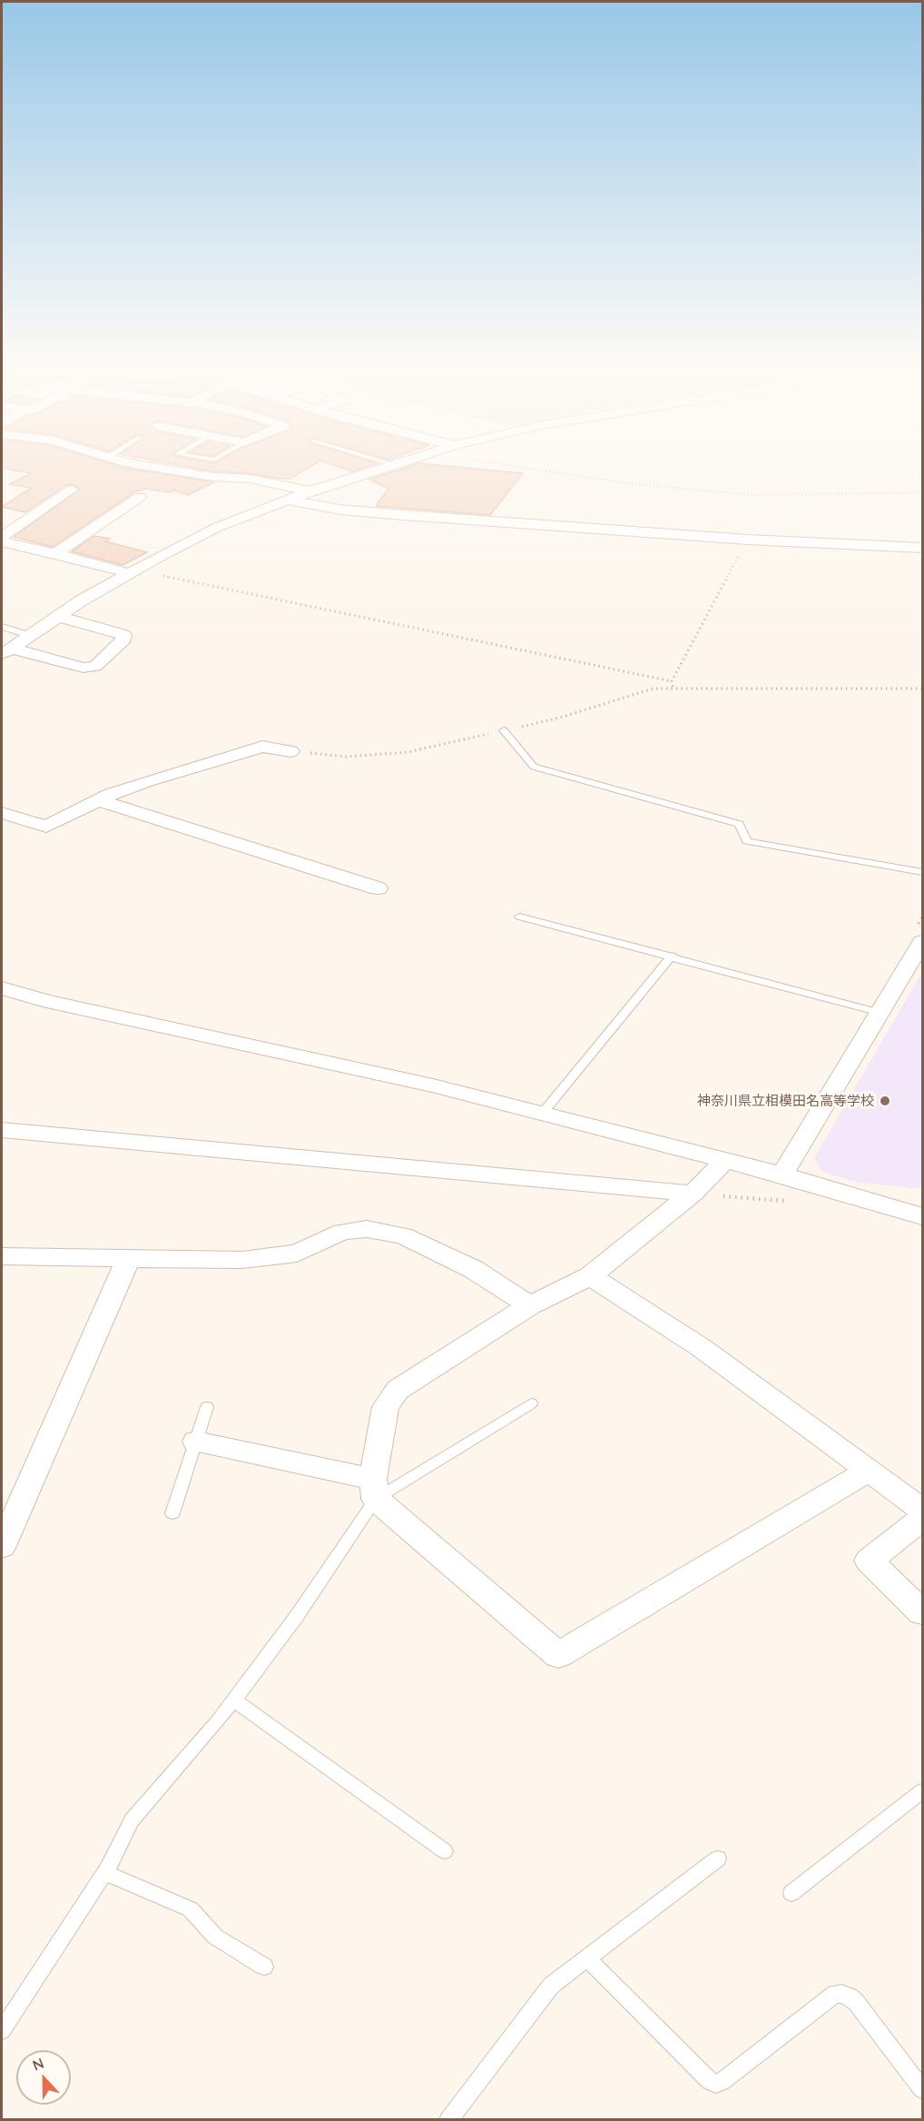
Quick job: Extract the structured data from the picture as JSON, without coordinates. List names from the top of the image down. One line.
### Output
{"places":["神奈川県立相模田名高等学校"],"north":"top"}
